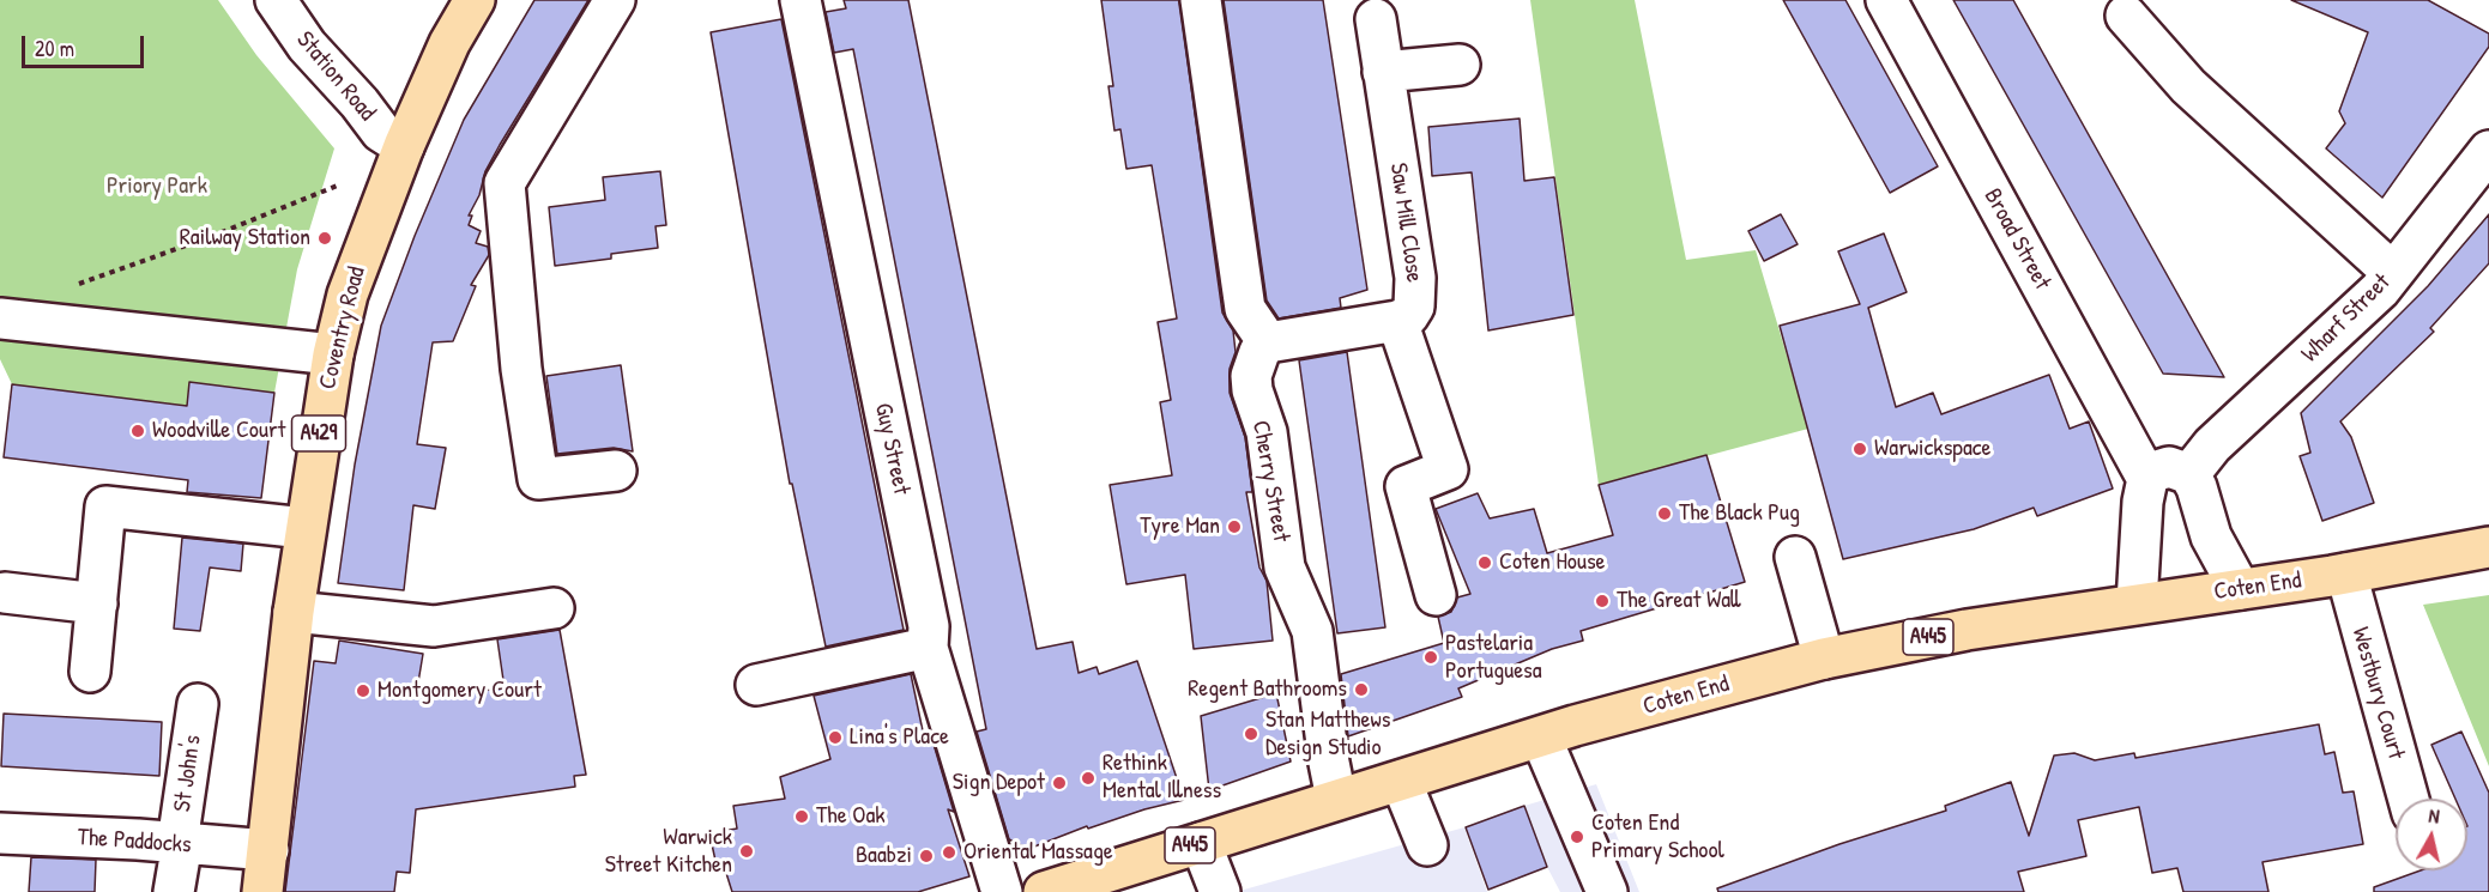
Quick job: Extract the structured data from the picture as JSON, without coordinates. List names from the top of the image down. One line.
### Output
{"streets":{"main road":["Coventry Road","A429","Coten End","A445"],"street":["Station Road","Saw Mill Close","Broad Street","Wharf Street","Guy Street","Cherry Street","Westbury Court","St John's","The Paddocks"]},"crossings":[["Station Road","Coventry Road"],["Coventry Road","The Paddocks"],["Cherry Street","Coten End"],["Coten End","A445"],["Coten End","Westbury Court"],["A445","Westbury Court"],["St John's","The Paddocks"]],"parks":["Priory Park"],"places":["Railway Station","Woodville Court","Warwickspace","The Black Pug","Tyre Man","Coten House","The Great Wall","Pastelaria Portuguesa","Regent Bathrooms","Montgomery Court","Stan Matthews Design Studio","Lina's Place","Rethink Mental Illness","Sign Depot","The Oak","Coten End Primary School","Warwick Street Kitchen","Oriental Massage","Baabzi"],"scale_bar":"20 m","north":"top"}
